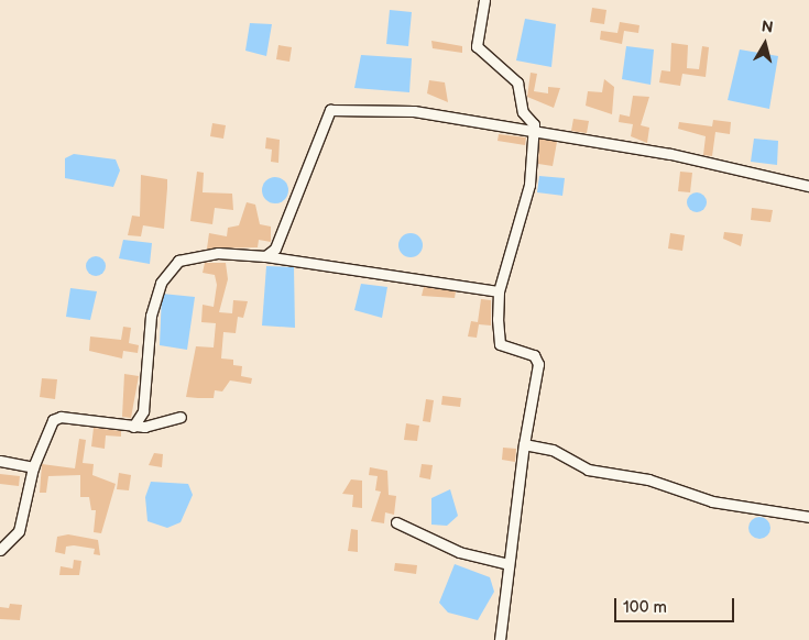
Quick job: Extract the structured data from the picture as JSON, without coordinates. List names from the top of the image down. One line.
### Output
{"scale_bar":"100 m","north":"top"}
